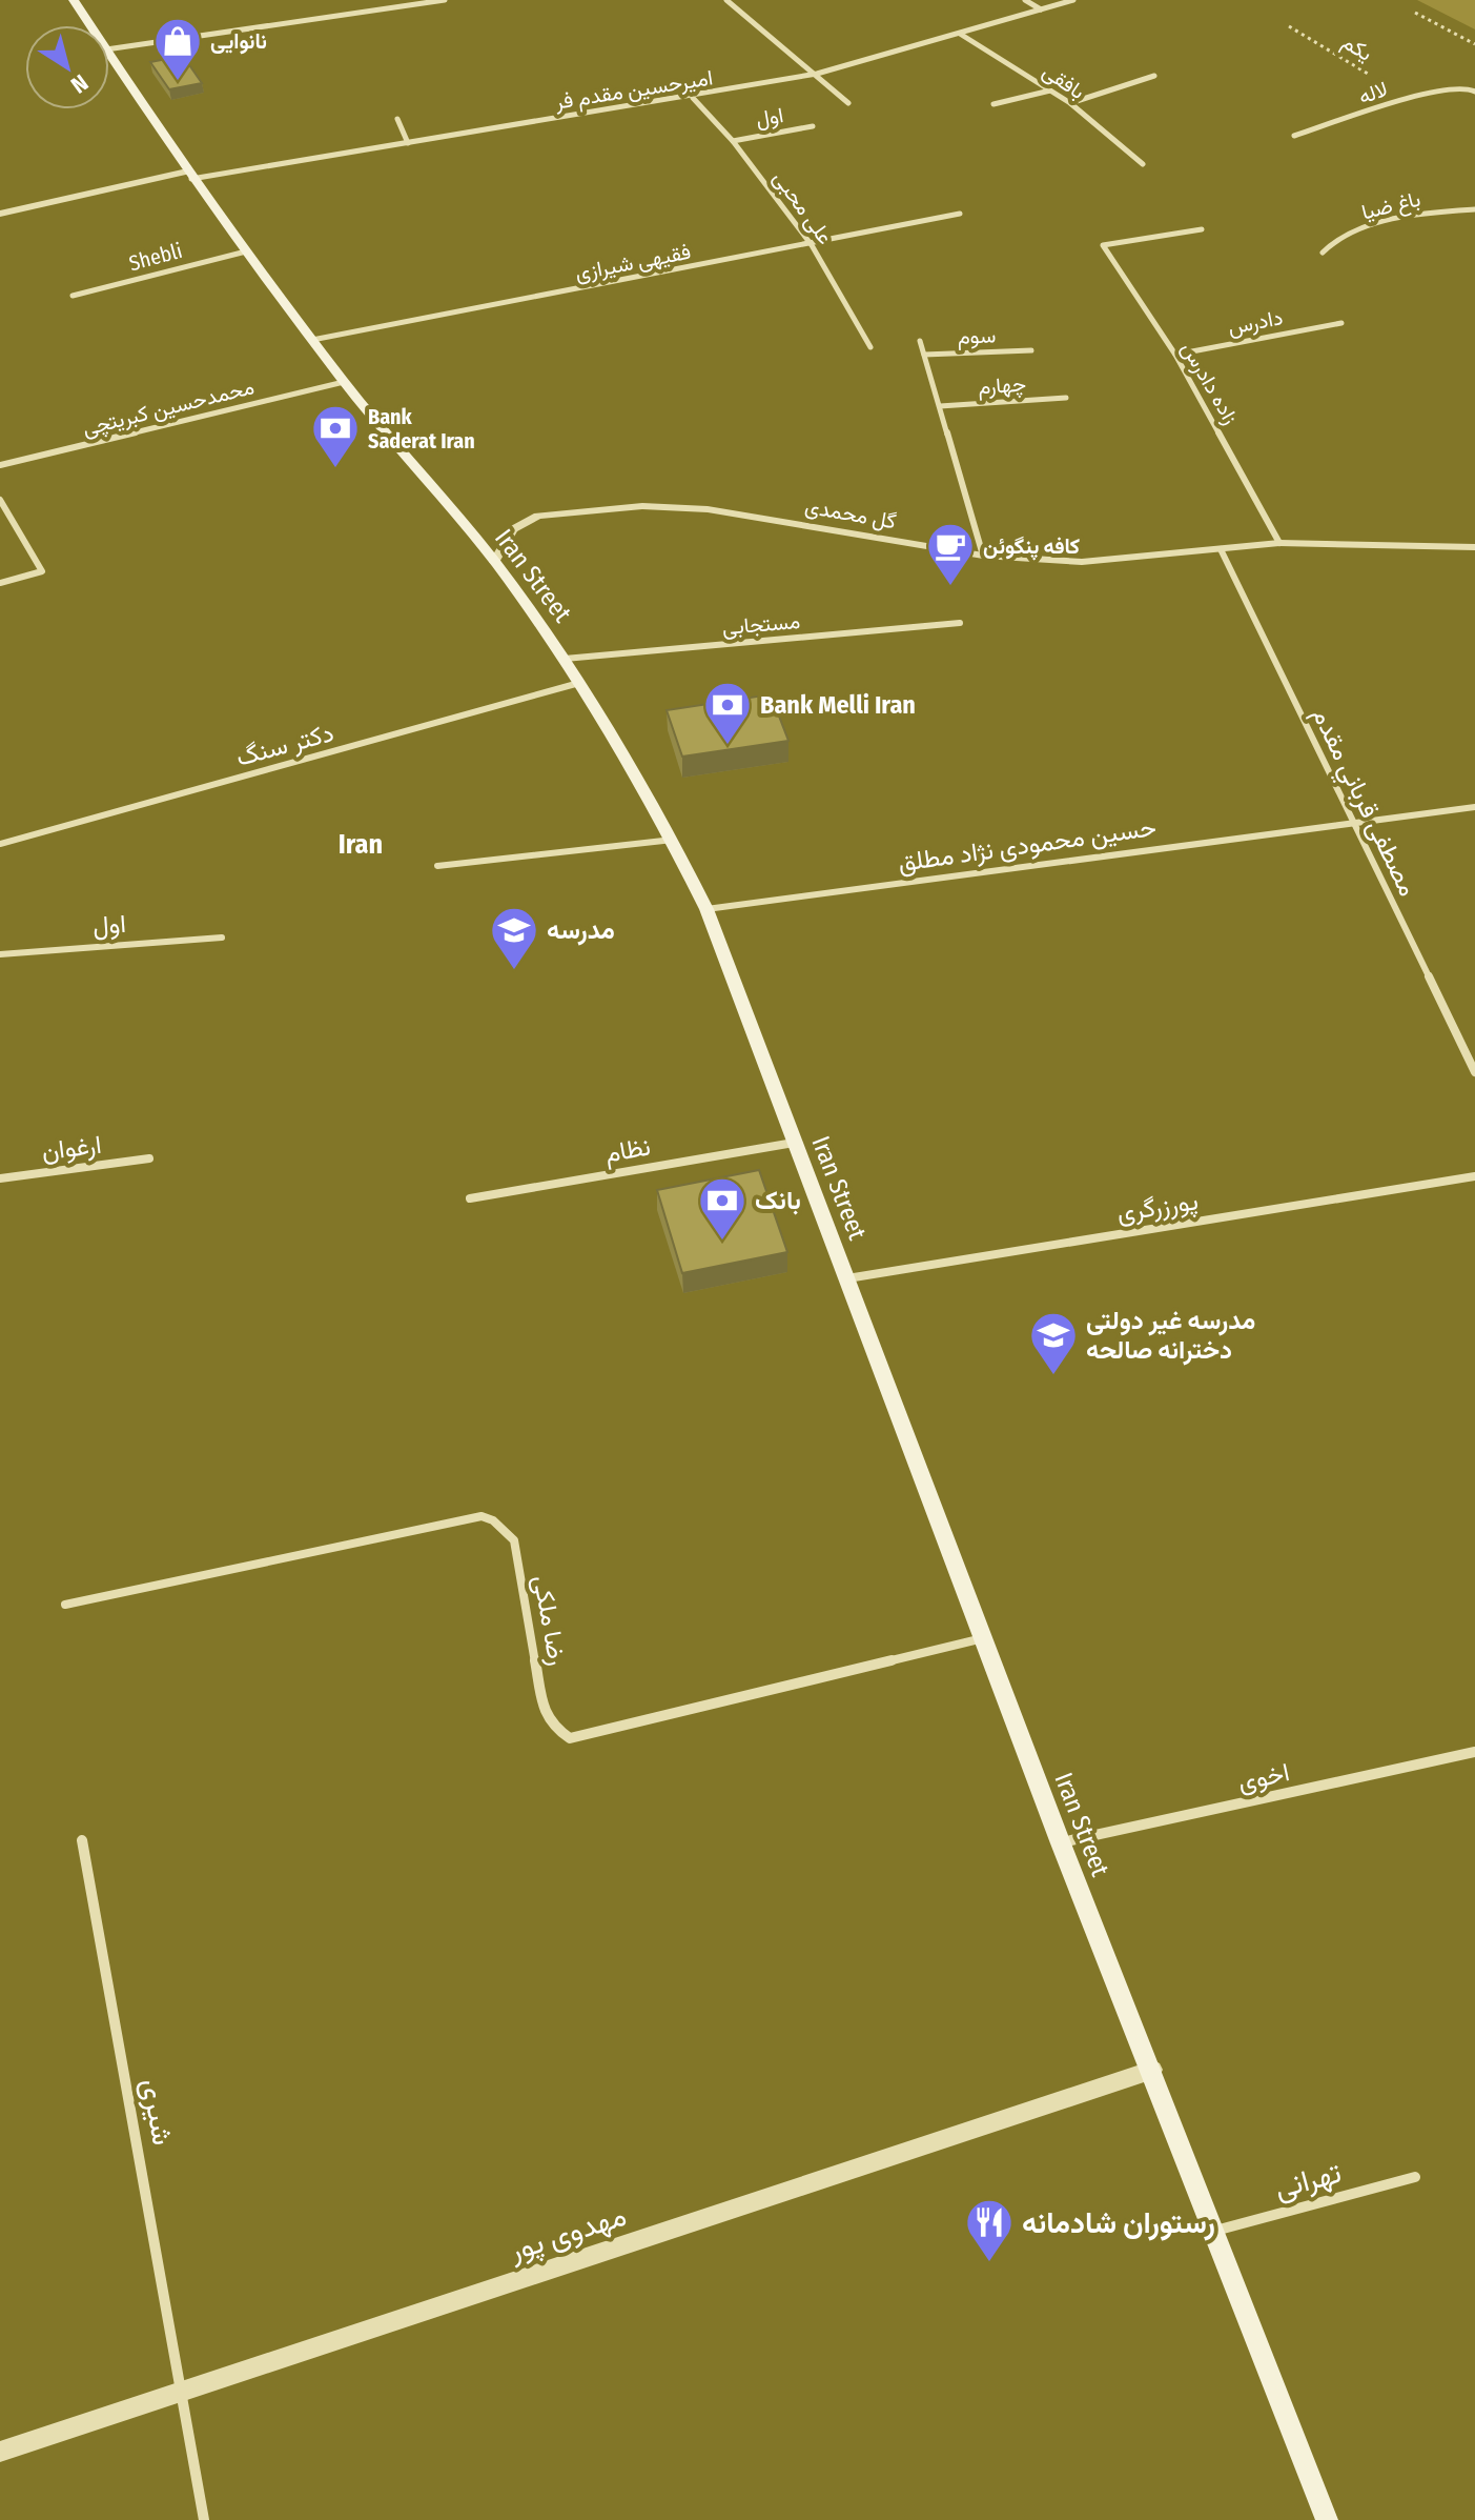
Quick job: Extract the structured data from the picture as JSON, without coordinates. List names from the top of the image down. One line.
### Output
{"streets":{"main road":["Iran Street"],"street":["بافقی","امیرحسین مقدم فر","لاله","اول","باغ ضیا","علی محبی","Shebli","فقیهی شیرازی","دادرس","سوم","زاده دادرس","چهارم","محمدحسین کبریتچی","گل محمدی","مستجابی","دکتر سنگ","مصطفی قرباني مقدم","حسین محمودی نژاد مطلق","ارغوان","نظام","پورزرگری","رضا ملکی","اخوی","شیری","تهرانی","مهدوی پور"],"path":["یکم"]},"crossings":[["یکم","لاله"],["بافقی","امیرحسین مقدم فر"],["امیرحسین مقدم فر","علی محبی"],["امیرحسین مقدم فر","Iran Street"],["اول","علی محبی"],["علی محبی","فقیهی شیرازی"],["Shebli","Iran Street"],["فقیهی شیرازی","Iran Street"],["دادرس","زاده دادرس"],["زاده دادرس","گل محمدی"],["محمدحسین کبریتچی","Iran Street"],["گل محمدی","Iran Street"],["گل محمدی","مصطفی قرباني مقدم"],["Iran Street","مستجابی"],["Iran Street","دکتر سنگ"],["Iran Street","حسین محمودی نژاد مطلق"],["Iran Street","نظام"],["Iran Street","پورزرگری"],["Iran Street","رضا ملکی"],["Iran Street","اخوی"],["Iran Street","تهرانی"],["Iran Street","مهدوی پور"],["مصطفی قرباني مقدم","حسین محمودی نژاد مطلق"],["شیری","مهدوی پور"]],"districts":["Iran"],"places":{"shop":["نانوایی"],"bank":["Bank Saderat Iran","Bank Melli Iran","بانک"],"cafe":["کافه پنگوئن"],"school or university":["مدرسه","مدرسه غیر دولتی دخترانه صالحه"],"restaurant":["رستوران شادمانه"]},"north":"bottom right"}
